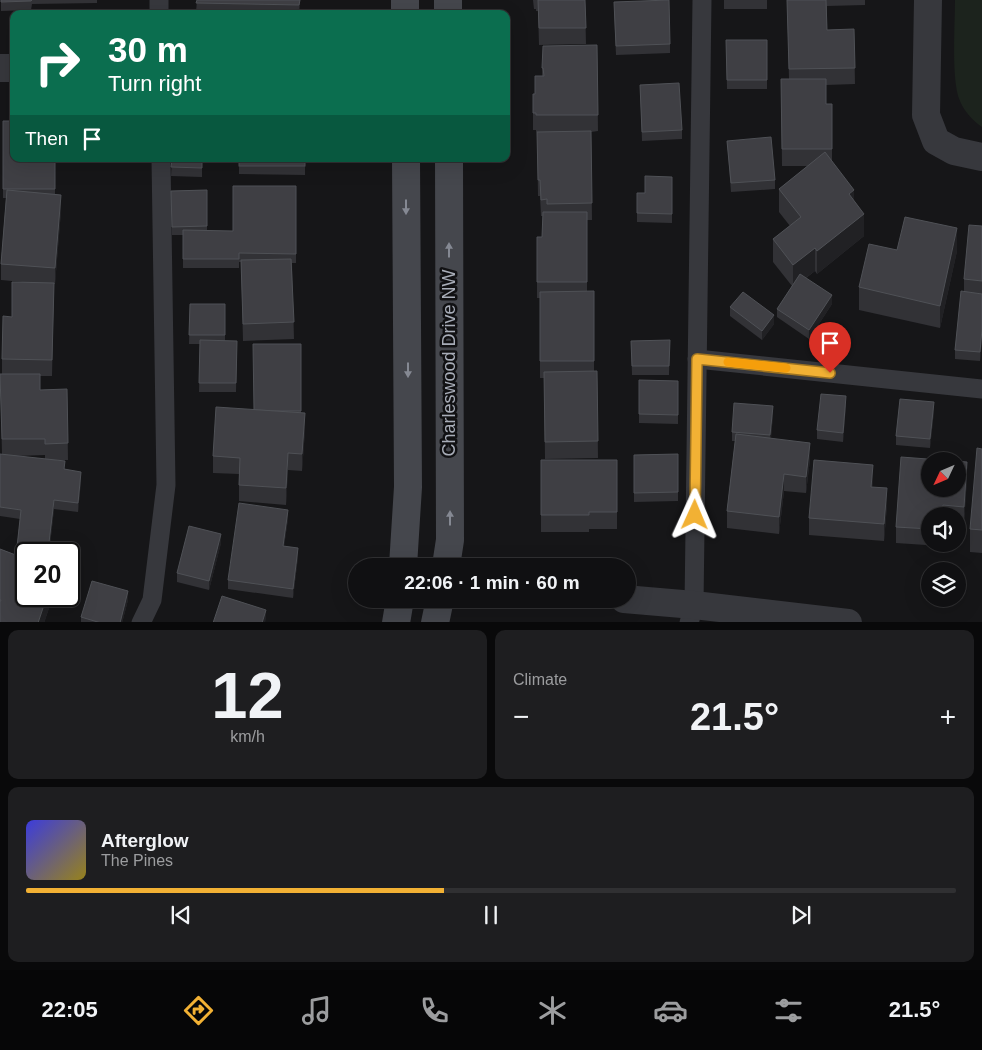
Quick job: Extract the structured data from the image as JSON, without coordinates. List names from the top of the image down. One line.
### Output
{"streets":{"street":["Charleswood Drive NW"]},"north":"bottom left","page":{"turn":["30 m","Turn right"],"then":"Then","limit":"20","trip":"22:06 · 1 min · 60 m","tile":[["12","km/h"],"Climate"],"heat":["−","21.5°","+"],"song":["Afterglow","The Pines"],"tabs":["22:05","21.5°"]}}
